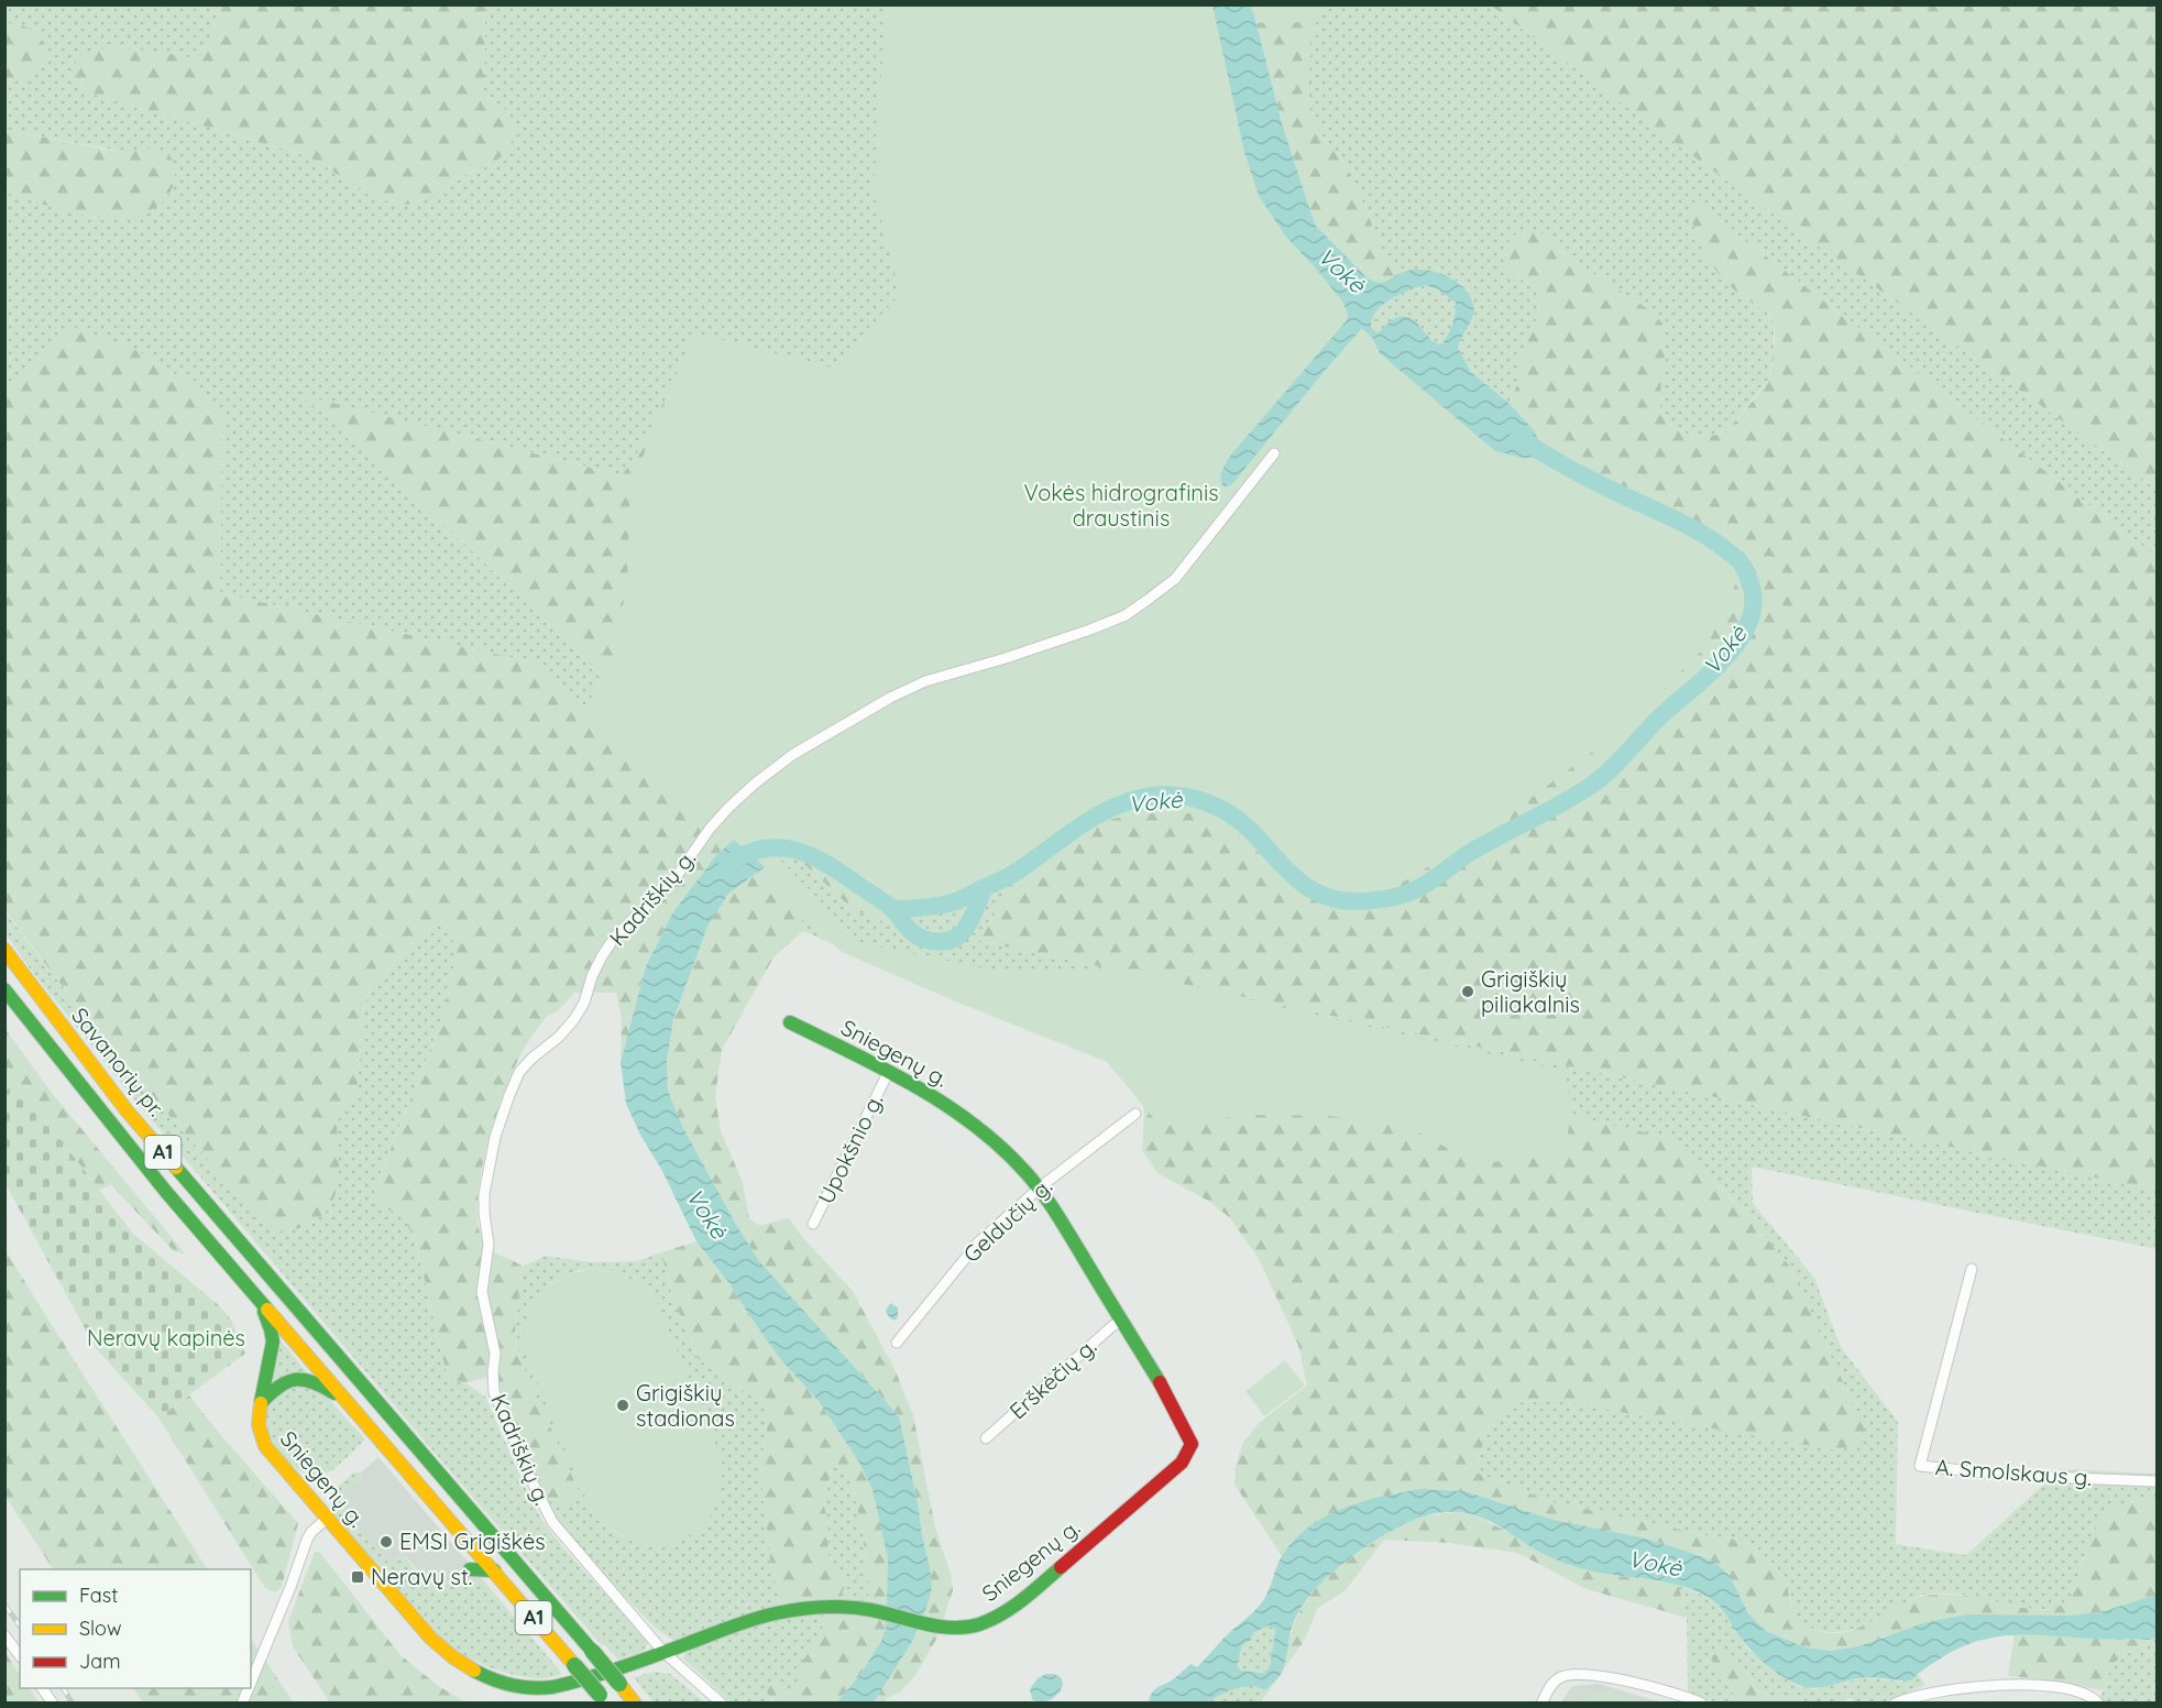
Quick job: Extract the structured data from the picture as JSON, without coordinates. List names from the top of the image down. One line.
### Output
{"streets":{"main road":["Sniegenų g.","Savanorių pr.","A1"],"street":["Kadriškių g.","Upokšnio g.","Geldučių g.","Erškėčių g.","A. Smolskaus g."]},"crossings":[["Kadriškių g.","Sniegenų g."],["Sniegenų g.","Upokšnio g."],["Sniegenų g.","A1"],["Sniegenų g.","Geldučių g."],["Sniegenų g.","Erškėčių g."]],"water":["Vokė"],"parks":["Vokės hidrografinis draustinis","Neravų kapinės"],"places":{"other":["Grigiškių piliakalnis","Grigiškių stadionas","EMSI Grigiškės"],"transit":["Neravų st."]},"legend":["Fast","Slow","Jam"]}
